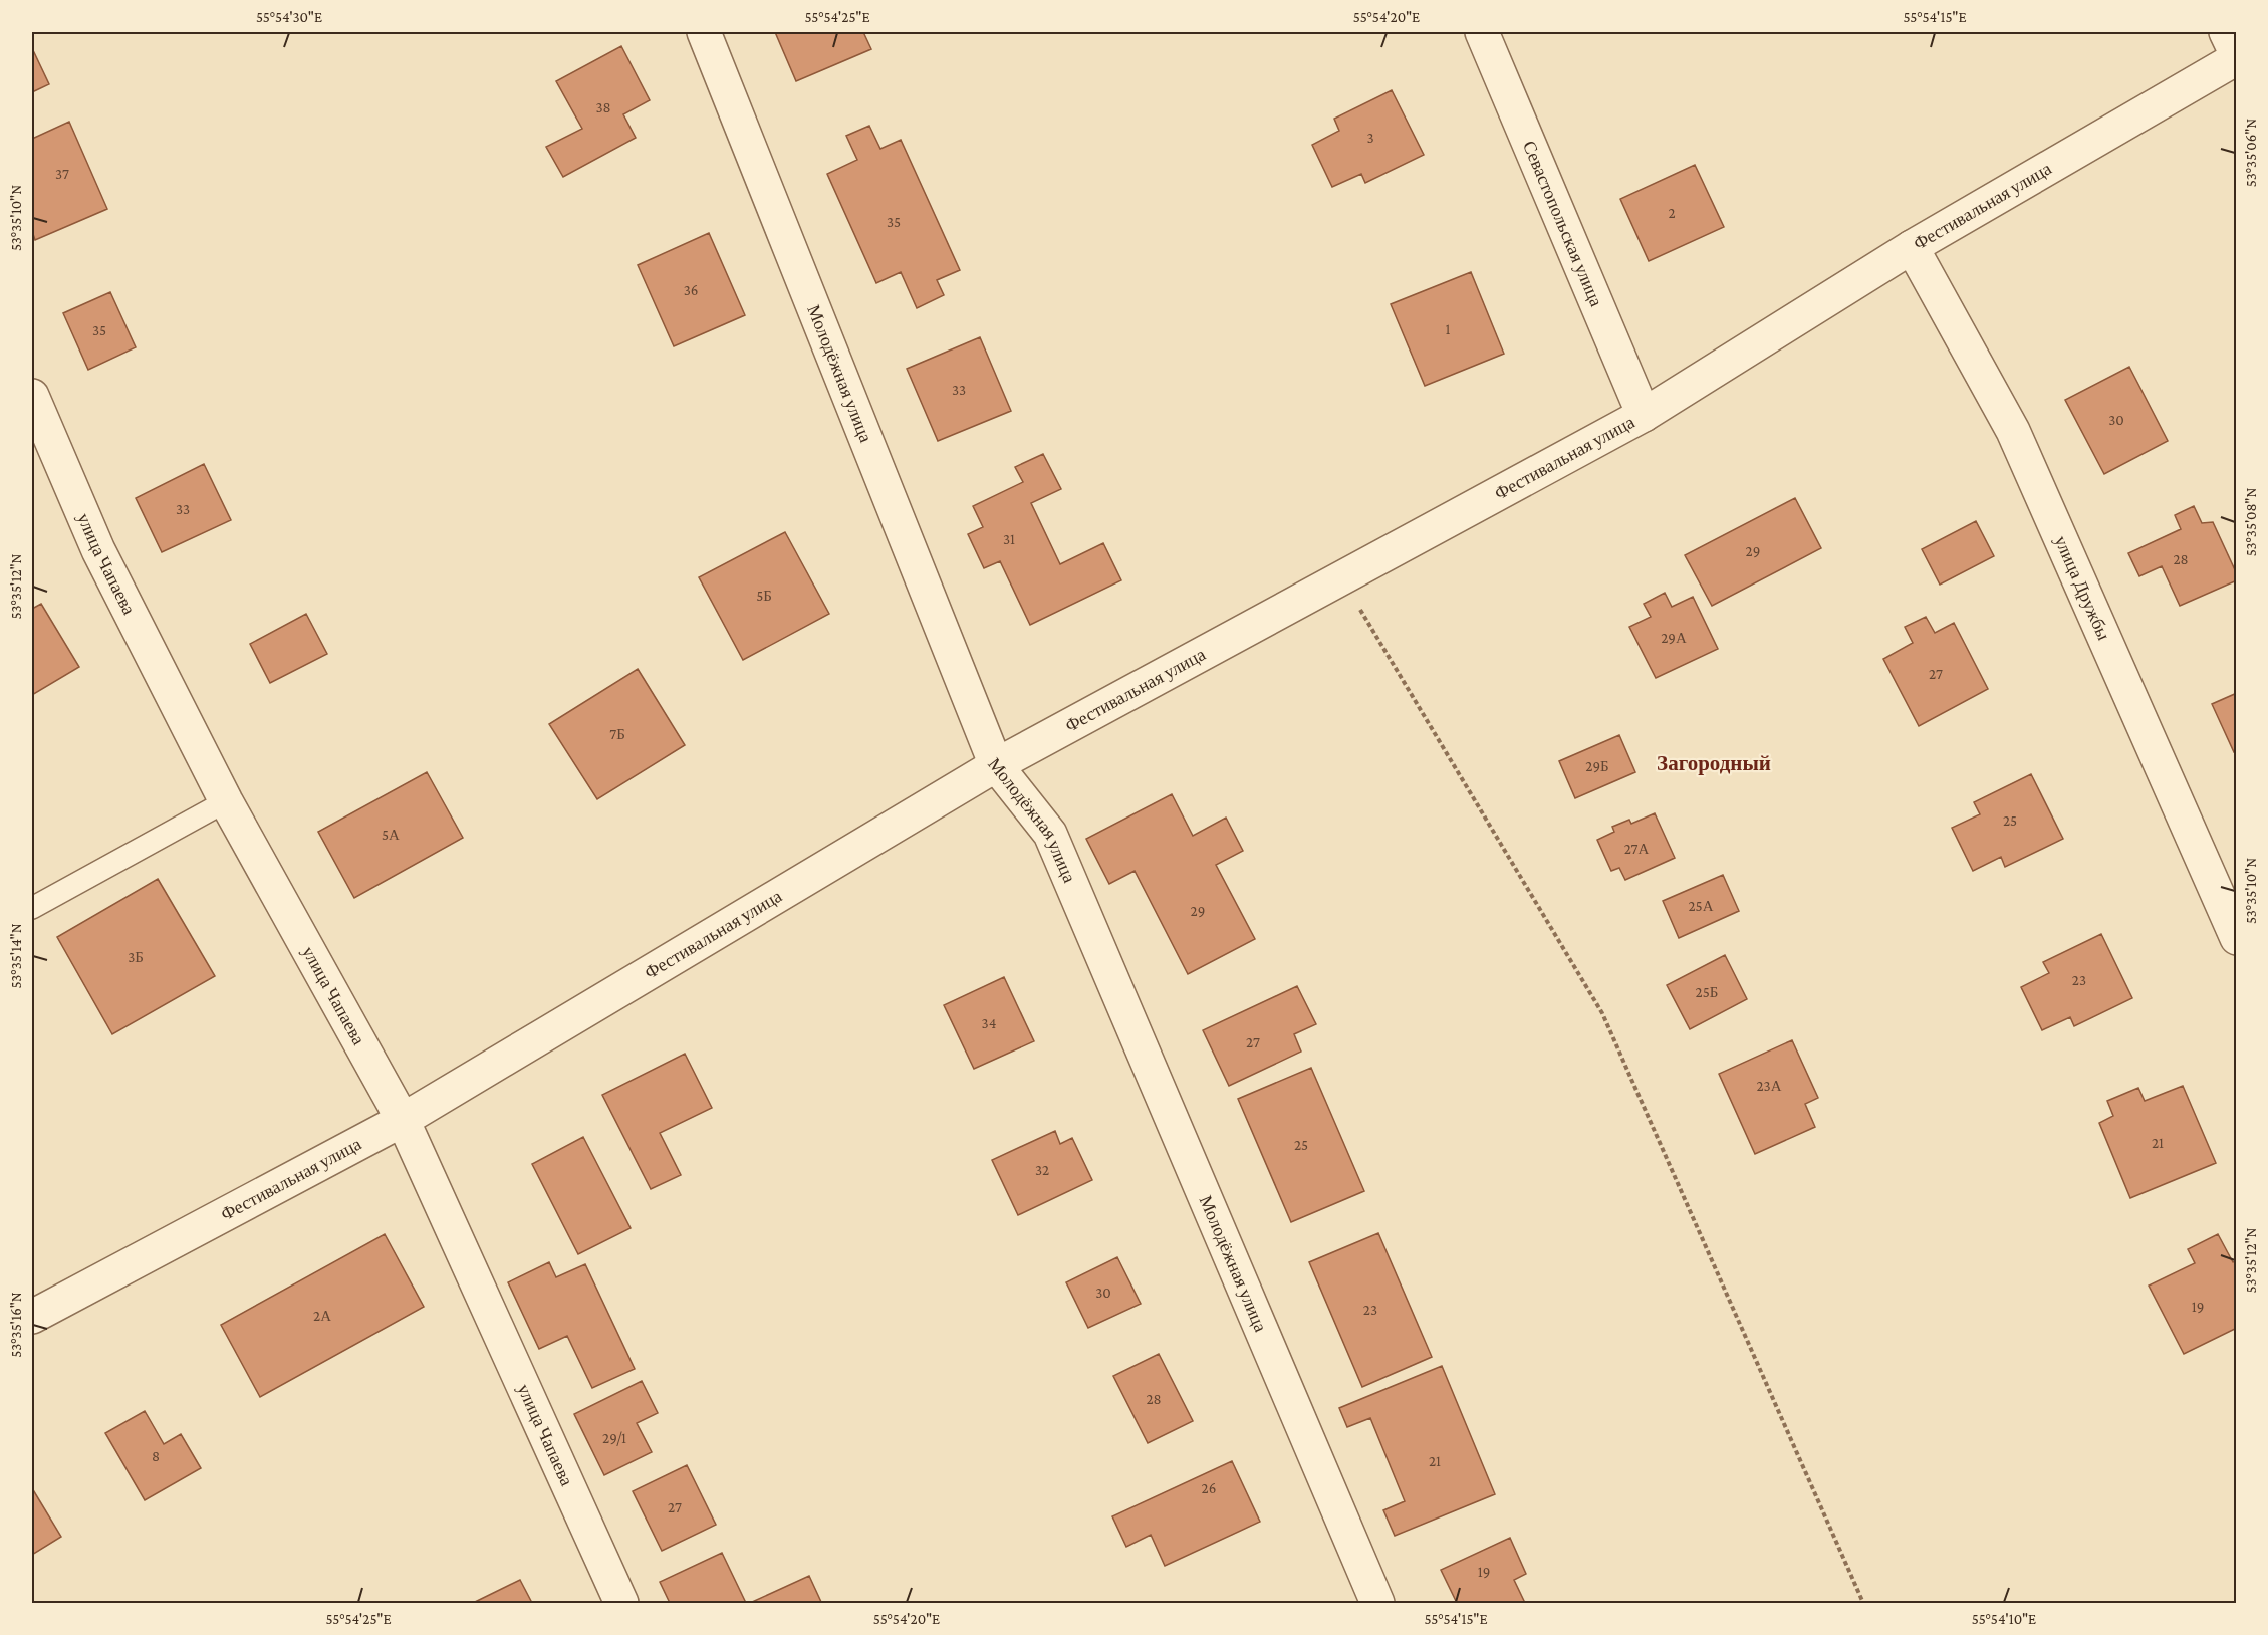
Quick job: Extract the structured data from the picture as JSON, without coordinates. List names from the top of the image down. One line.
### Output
{"streets":{"street":["Фестивальная улица","Севастопольская улица","Молодёжная улица","улица Чапаева","улица Дружбы"]},"crossings":[["Фестивальная улица","Севастопольская улица"],["Фестивальная улица","Молодёжная улица"],["Фестивальная улица","улица Чапаева"],["Фестивальная улица","улица Дружбы"]],"districts":["Загородный"],"house_numbers":["38","3","37","2","35","36","1","35","33","30","33","31","29","28","5Б","29А","27","7Б","29Б","25","5А","27А","25А","29","3Б","23","25Б","34","27","23А","21","25","32","30","19","23","2А","28","29/1","8","21","26","27","19"],"coordinates":["55°54'30\"E","55°54'25\"E","55°54'20\"E","55°54'15\"E","53°35'06\"N","53°35'10\"N","53°35'08\"N","53°35'12\"N","53°35'14\"N","53°35'16\"N","55°54'10\"E"]}
